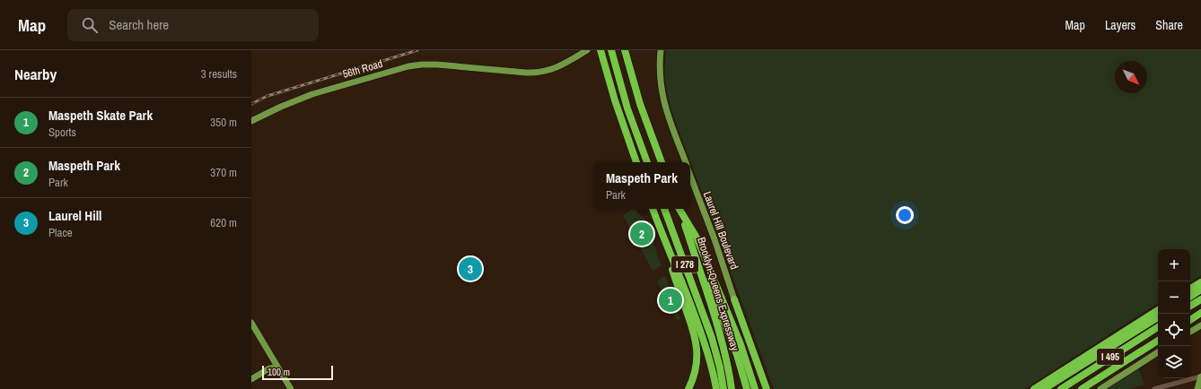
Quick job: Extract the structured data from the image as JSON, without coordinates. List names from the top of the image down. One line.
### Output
{"streets":{"highway":["I 278","Brooklyn-Queens Expressway","I 495"],"main road":["56th Road","Laurel Hill Boulevard"]},"scale_bar":"100 m","north":"bottom right","page":{"header":"Map","search":"Search here","nav":["Map","Layers","Share"],"heading":["Nearby","3 results"],"list":[{"mark":"1","name":"Maspeth Skate Park","note":"Sports","value":"350 m"},{"mark":"2","name":"Maspeth Park","note":"Park","value":"370 m"},{"mark":"3","name":"Laurel Hill","note":"Place","value":"620 m"}],"popup":["Maspeth Park","Park"],"pins":["2","3","1"],"map_buttons":["+","−"],"scale":"100 m"}}
